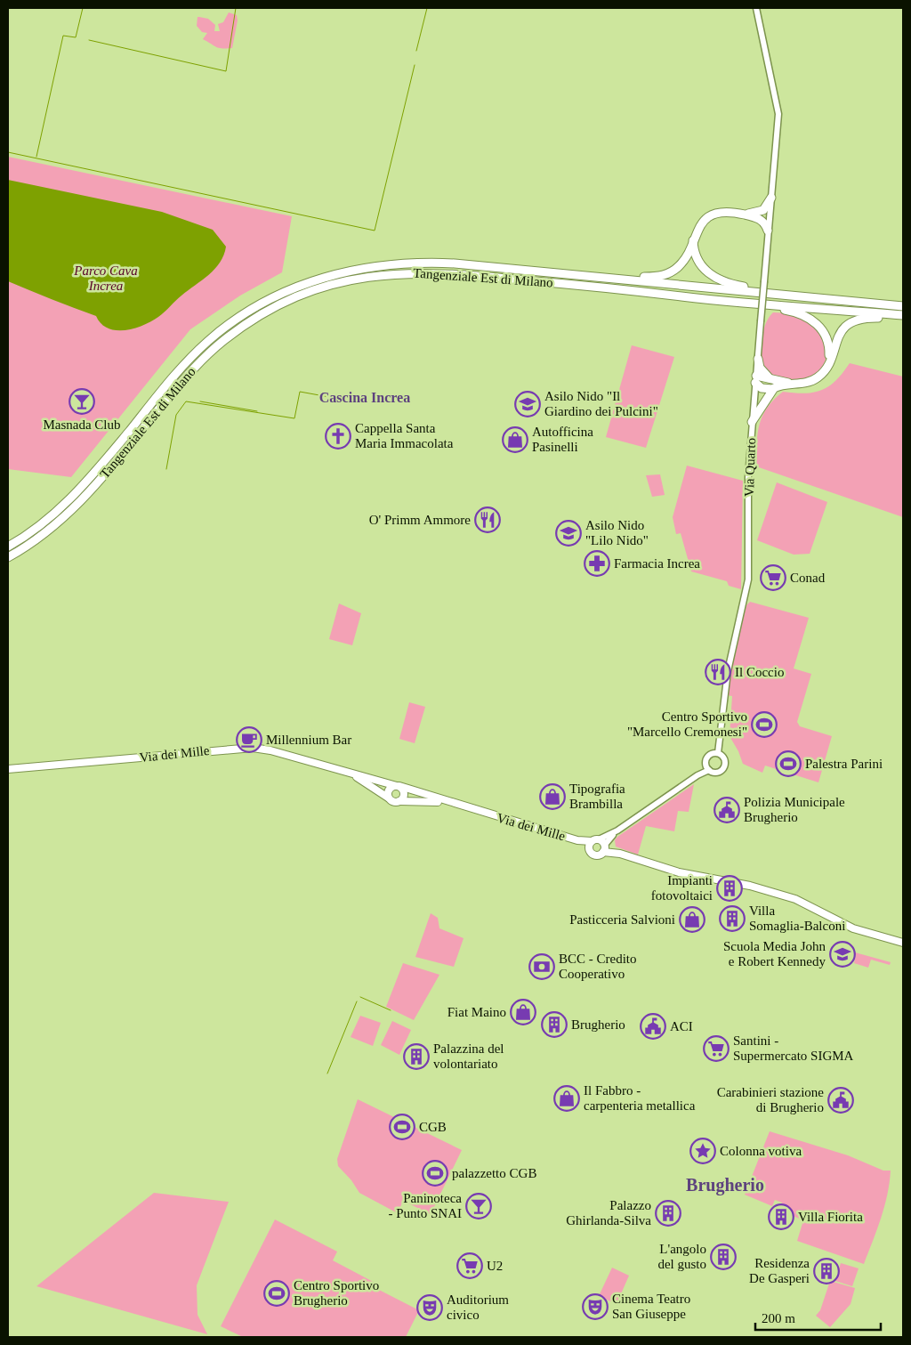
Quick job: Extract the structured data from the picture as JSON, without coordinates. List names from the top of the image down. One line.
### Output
{"streets":{"highway":["Tangenziale Est di Milano"],"main road":["Via dei Mille"],"street":["Via Quarto"]},"districts":["Cascina Increa","Brugherio"],"parks":["Parco Cava Increa"],"places":{"bar":["Masnada Club","Paninoteca - Punto SNAI"],"school or university":["Asilo Nido \"Il Giardino dei Pulcini\"","Asilo Nido \"Lilo Nido\"","Scuola Media John e Robert Kennedy"],"church":["Cappella Santa Maria Immacolata"],"shop":["Autofficina Pasinelli","Tipografia Brambilla","Pasticceria Salvioni","Fiat Maino","Il Fabbro - carpenteria metallica"],"restaurant":["O' Primm Ammore","Il Coccio"],"pharmacy":["Farmacia Increa"],"supermarket":["Conad","Santini - Supermercato SIGMA","U2"],"sports":["Centro Sportivo \"Marcello Cremonesi\"","Palestra Parini","CGB","palazzetto CGB","Centro Sportivo Brugherio"],"cafe":["Millennium Bar"],"public building":["Polizia Municipale Brugherio","ACI","Carabinieri stazione di Brugherio"],"building":["Impianti fotovoltaici","Villa Somaglia-Balconi","Brugherio","Palazzina del volontariato","Palazzo Ghirlanda-Silva","Villa Fiorita","L'angolo del gusto","Residenza De Gasperi"],"bank":["BCC - Credito Cooperativo"],"place":["Colonna votiva"],"theatre":["Cinema Teatro San Giuseppe","Auditorium civico"]},"scale_bar":"200 m"}
